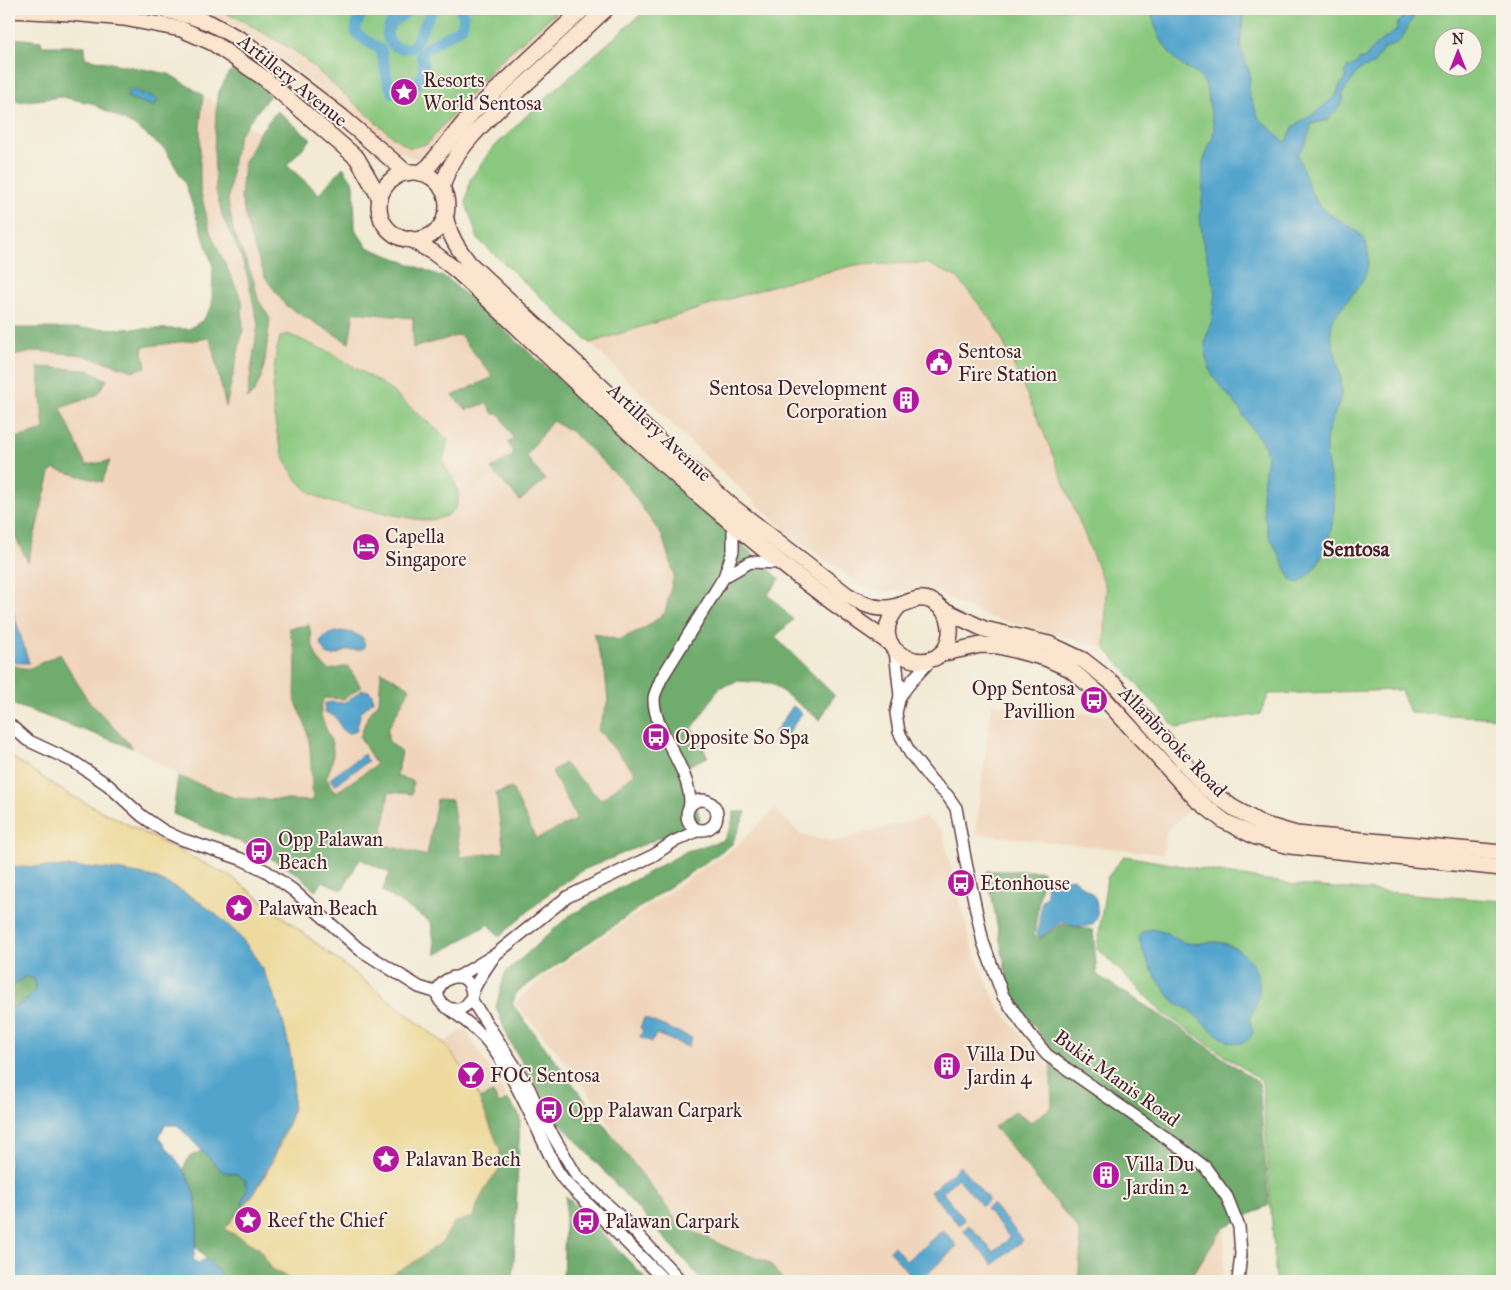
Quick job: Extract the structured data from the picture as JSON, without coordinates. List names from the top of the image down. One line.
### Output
{"streets":{"street":["Artillery Avenue","Allanbrooke Road","Bukit Manis Road"]},"crossings":[["Artillery Avenue","Allanbrooke Road"]],"districts":["Sentosa"],"places":{"place":["Resorts World Sentosa","Palawan Beach","Palavan Beach","Reef the Chief"],"public building":["Sentosa Fire Station"],"building":["Sentosa Development Corporation","Villa Du Jardin 4","Villa Du Jardin 2"],"hotel":["Capella Singapore"],"bus stop":["Opp Sentosa Pavillion","Opposite So Spa","Opp Palawan Beach","Etonhouse","Opp Palawan Carpark","Palawan Carpark"],"bar":["FOC Sentosa"]},"north":"top"}
